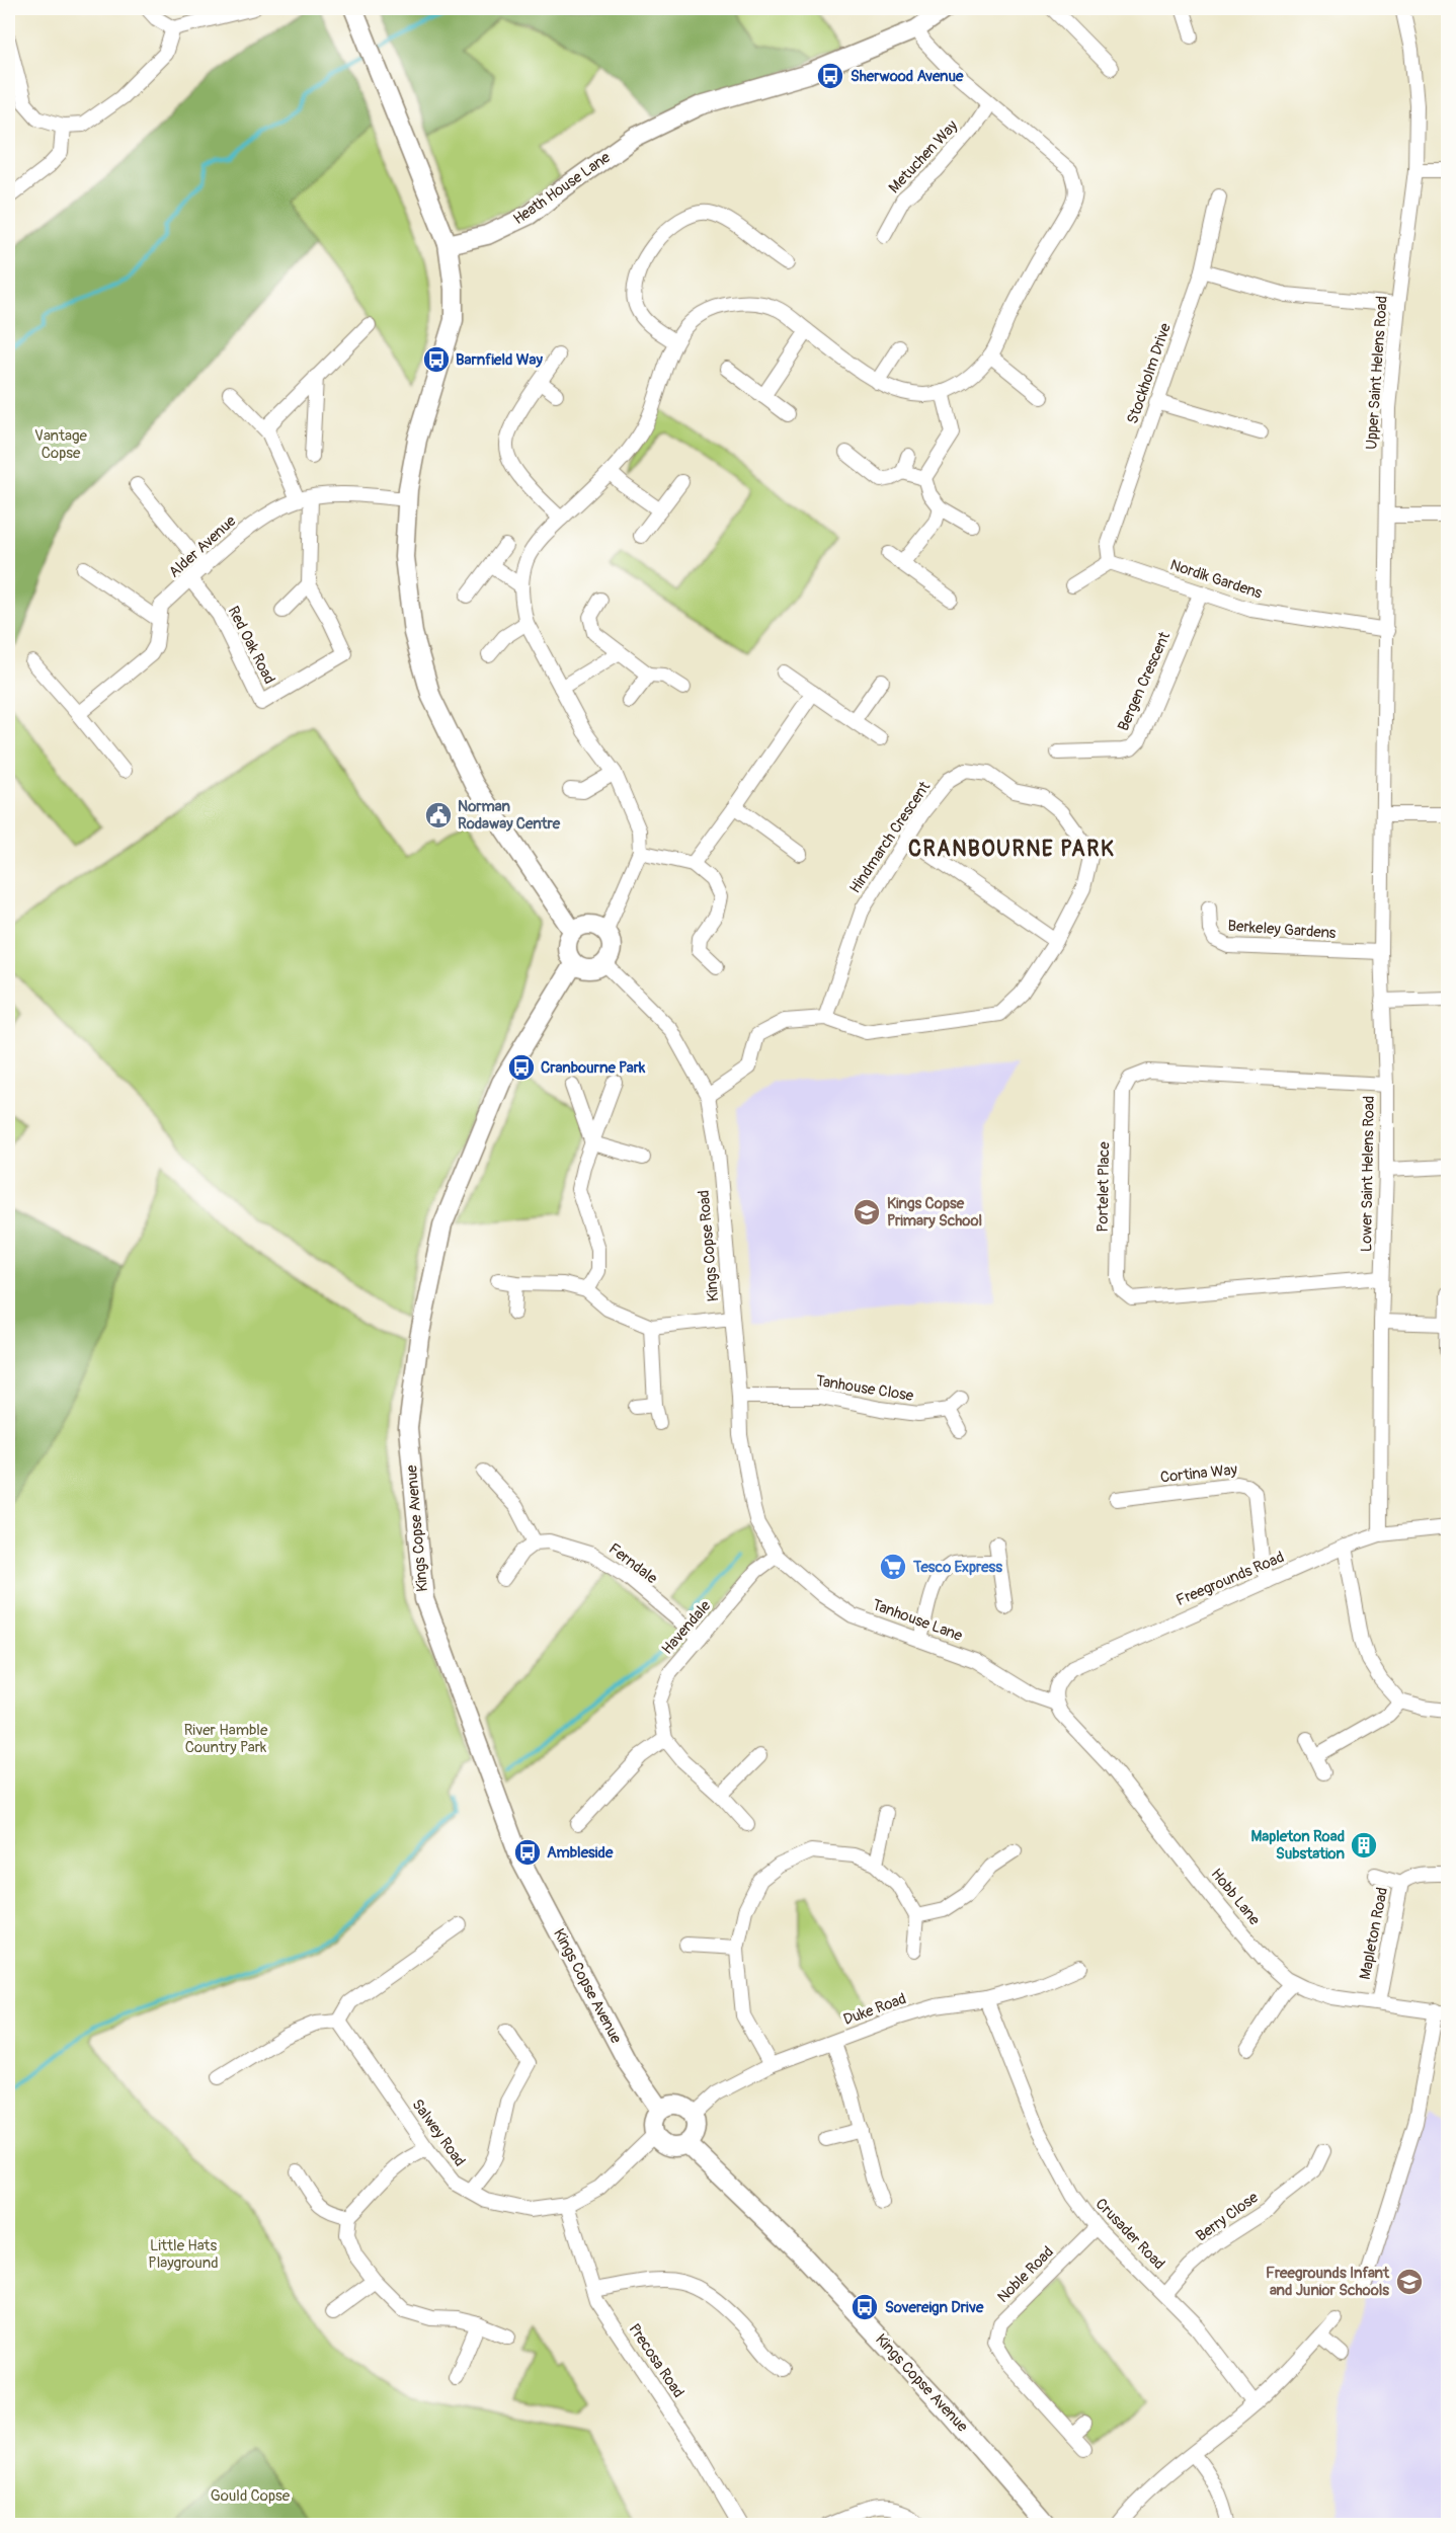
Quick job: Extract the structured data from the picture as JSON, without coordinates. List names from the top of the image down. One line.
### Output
{"streets":{"street":["Metuchen Way","Heath House Lane","Upper Saint Helens Road","Stockholm Drive","Alder Avenue","Nordik Gardens","Red Oak Road","Bergen Crescent","Hindmarch Crescent","Berkeley Gardens","Lower Saint Helens Road","Portelet Place","Kings Copse Road","Tanhouse Close","Cortina Way","Kings Copse Avenue","Ferndale","Freegrounds Road","Tanhouse Lane","Havendale","Hobb Lane","Mapleton Road","Duke Road","Salwey Road","Berry Close","Crusader Road","Noble Road","Precosa Road"]},"crossings":[["Upper Saint Helens Road","Nordik Gardens"],["Upper Saint Helens Road","Lower Saint Helens Road"],["Stockholm Drive","Nordik Gardens"],["Alder Avenue","Red Oak Road"],["Nordik Gardens","Bergen Crescent"],["Hindmarch Crescent","Kings Copse Road"],["Berkeley Gardens","Lower Saint Helens Road"],["Lower Saint Helens Road","Portelet Place"],["Lower Saint Helens Road","Freegrounds Road"],["Kings Copse Road","Tanhouse Close"],["Kings Copse Road","Kings Copse Avenue"],["Kings Copse Road","Tanhouse Lane"],["Kings Copse Road","Havendale"],["Cortina Way","Freegrounds Road"],["Kings Copse Avenue","Duke Road"],["Kings Copse Avenue","Salwey Road"],["Ferndale","Havendale"],["Freegrounds Road","Tanhouse Lane"],["Freegrounds Road","Hobb Lane"],["Tanhouse Lane","Havendale"],["Tanhouse Lane","Hobb Lane"],["Hobb Lane","Mapleton Road"],["Duke Road","Salwey Road"],["Duke Road","Crusader Road"],["Salwey Road","Precosa Road"],["Berry Close","Crusader Road"],["Crusader Road","Noble Road"]],"districts":["CRANBOURNE PARK"],"parks":["Vantage Copse","River Hamble Country Park","Little Hats Playground","Gould Copse"],"places":{"bus stop":["Sherwood Avenue","Barnfield Way","Cranbourne Park","Ambleside","Sovereign Drive"],"public building":["Norman Rodaway Centre"],"school or university":["Kings Copse Primary School","Freegrounds Infant and Junior Schools"],"supermarket":["Tesco Express"],"building":["Mapleton Road Substation"]}}
